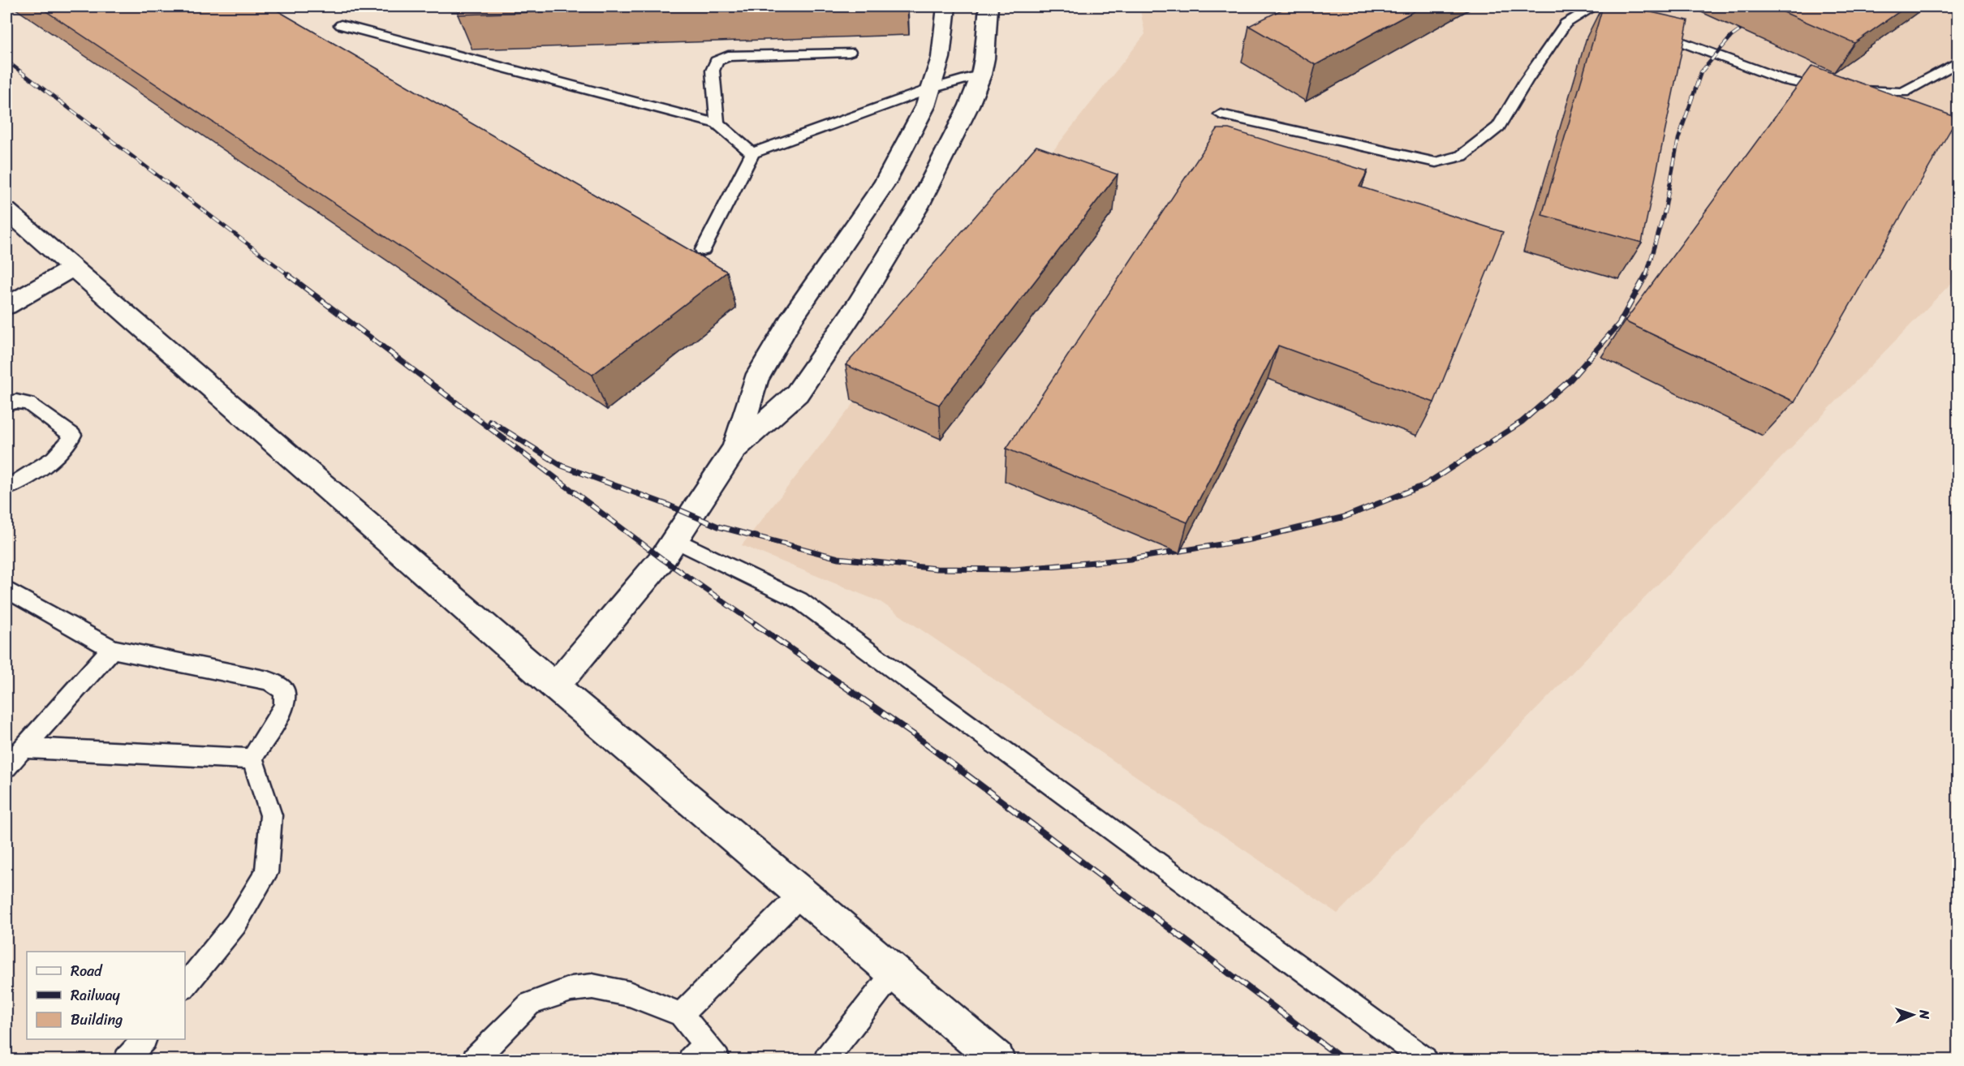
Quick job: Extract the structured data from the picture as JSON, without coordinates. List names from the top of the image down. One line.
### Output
{"legend":["Road","Railway","Building"],"north":"right"}
